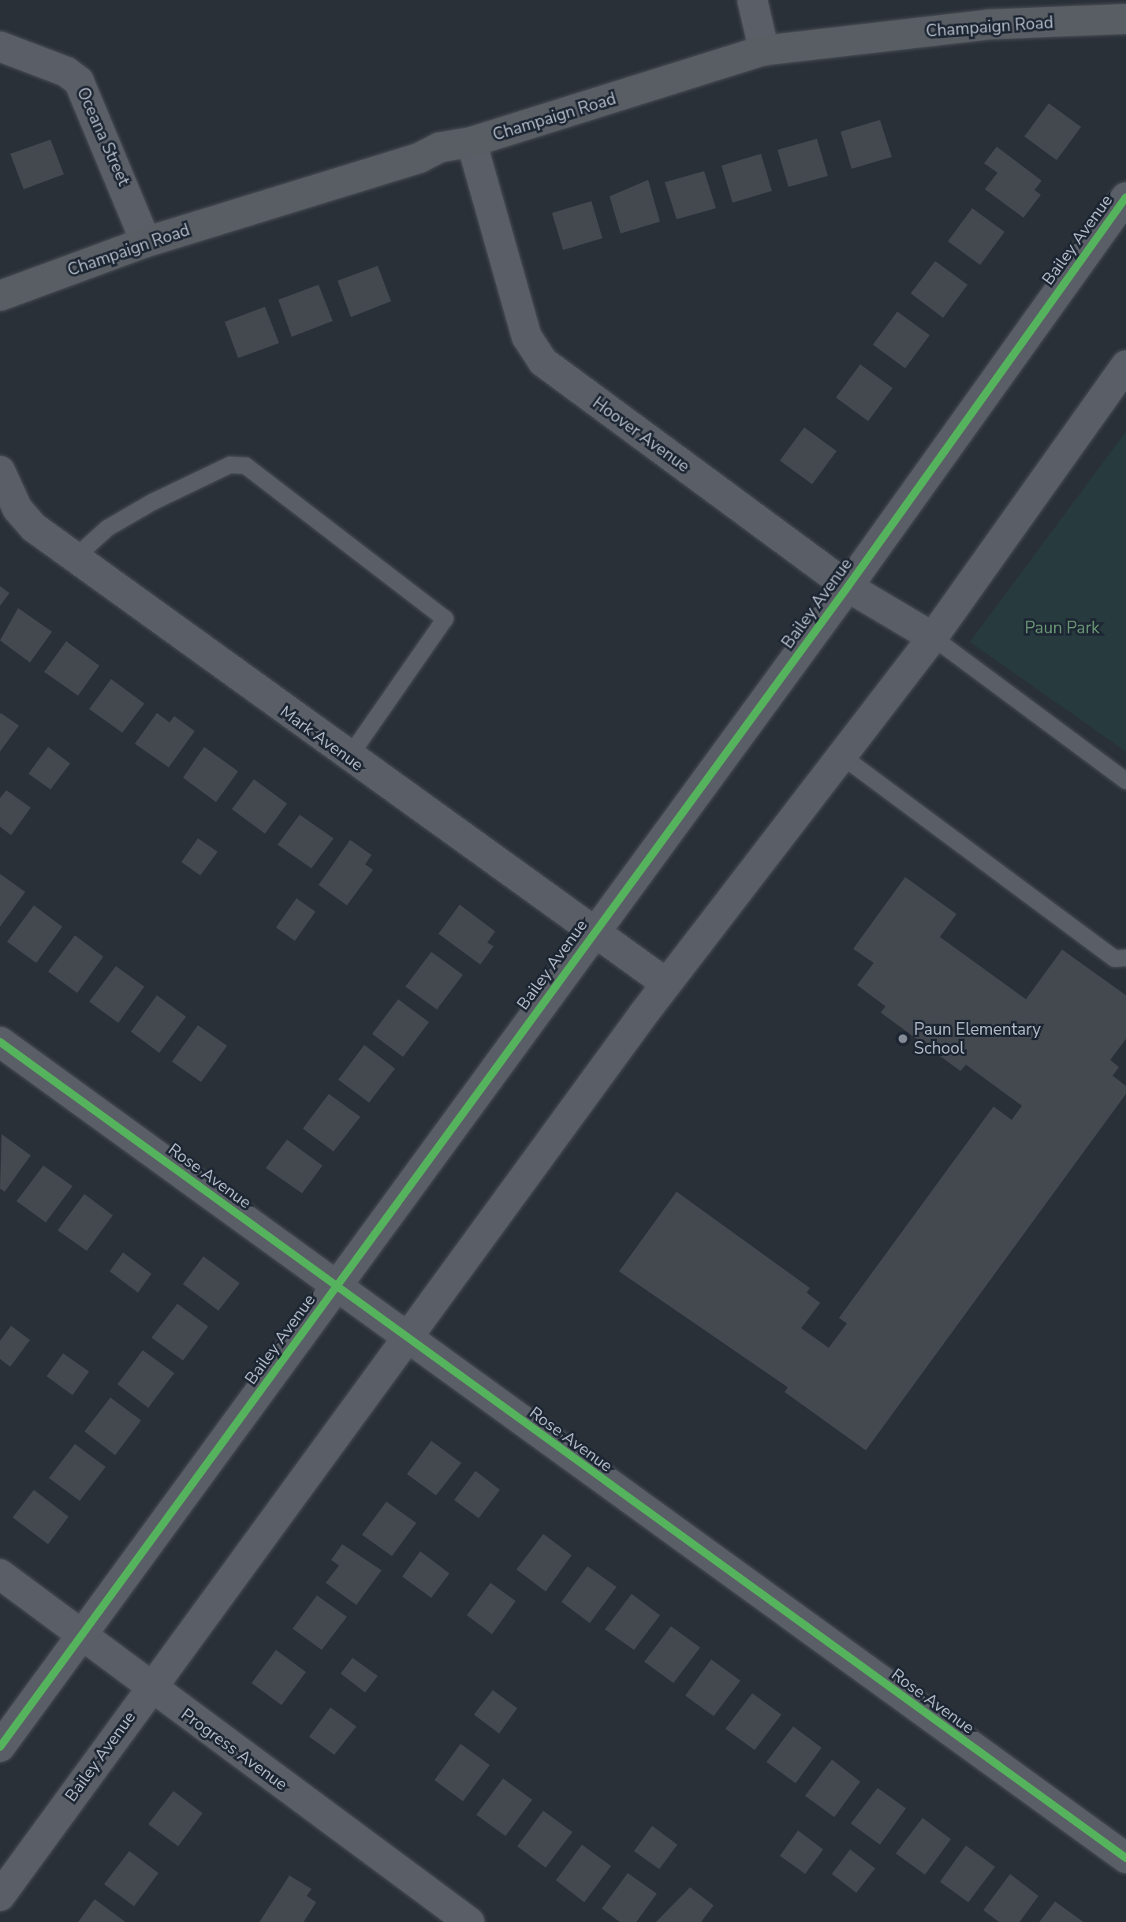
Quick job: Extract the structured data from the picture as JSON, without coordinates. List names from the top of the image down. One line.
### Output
{"streets":{"street":["Champaign Road","Oceana Street","Bailey Avenue","Hoover Avenue","Mark Avenue","Rose Avenue","Progress Avenue"]},"crossings":[["Champaign Road","Oceana Street"],["Champaign Road","Hoover Avenue"],["Bailey Avenue","Hoover Avenue"],["Bailey Avenue","Mark Avenue"],["Bailey Avenue","Rose Avenue"],["Bailey Avenue","Progress Avenue"]],"parks":["Paun Park"],"places":["Paun Elementary School"]}
